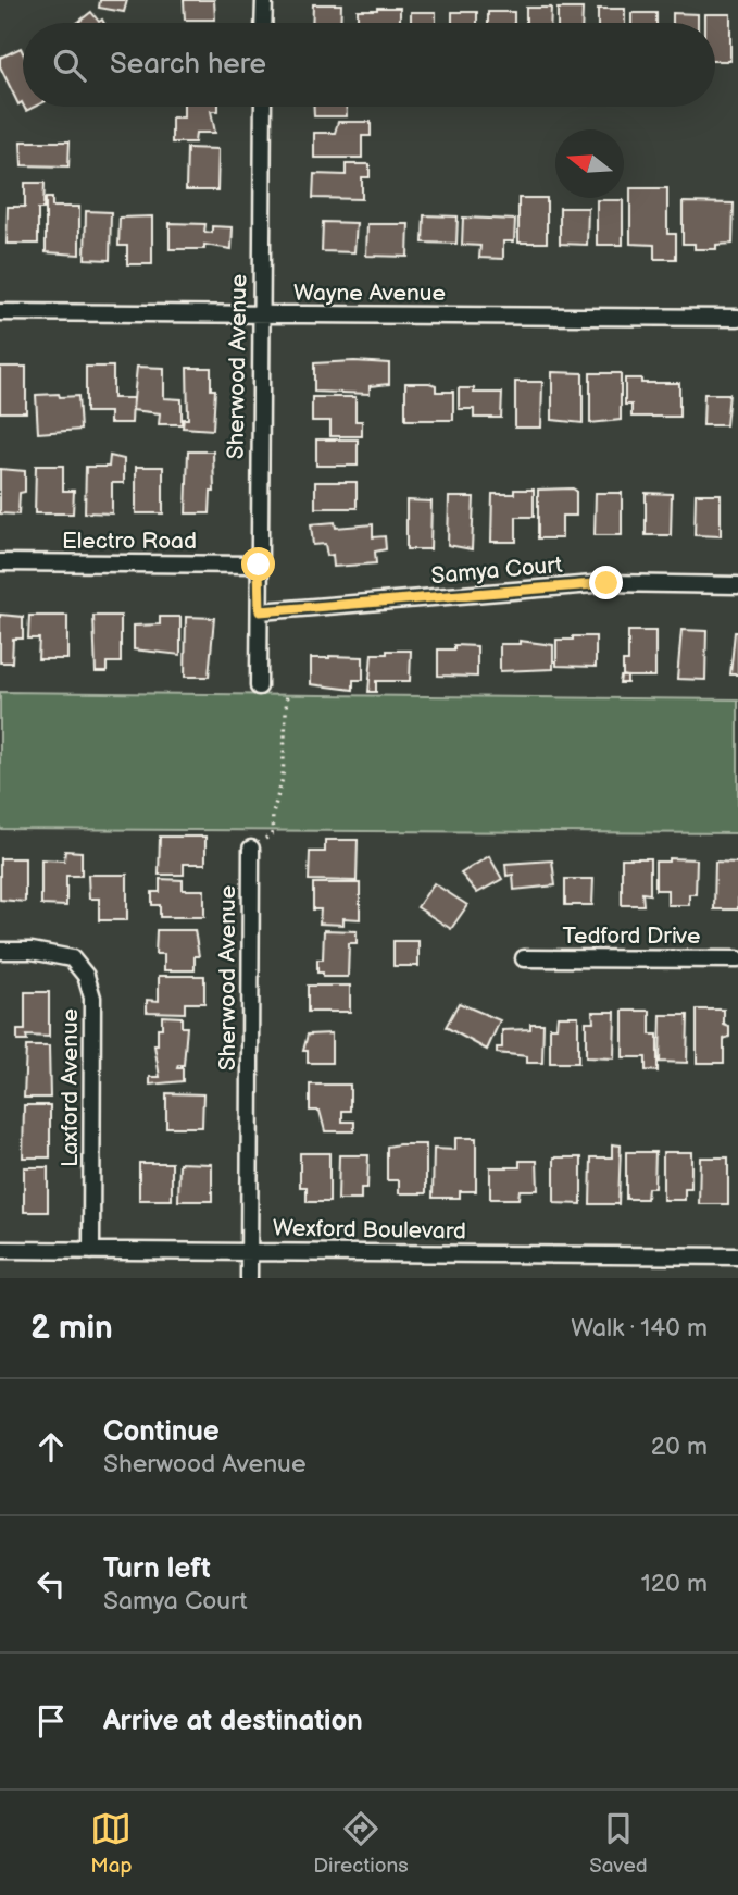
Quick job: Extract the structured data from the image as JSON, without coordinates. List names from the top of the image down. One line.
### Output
{"streets":{"street":["Wayne Avenue","Sherwood Avenue","Electro Road","Samya Court","Tedford Drive","Laxford Avenue","Wexford Boulevard"]},"crossings":[["Wayne Avenue","Sherwood Avenue"],["Sherwood Avenue","Electro Road"],["Sherwood Avenue","Samya Court"],["Sherwood Avenue","Wexford Boulevard"],["Laxford Avenue","Wexford Boulevard"]],"north":"left","page":{"search":"Search here","heading":["2 min","Walk · 140 m"],"list":[["Continue","Sherwood Avenue","20 m"],["Turn left","Samya Court","120 m"],"Arrive at destination"],"nav":["Map","Directions","Saved"]}}
